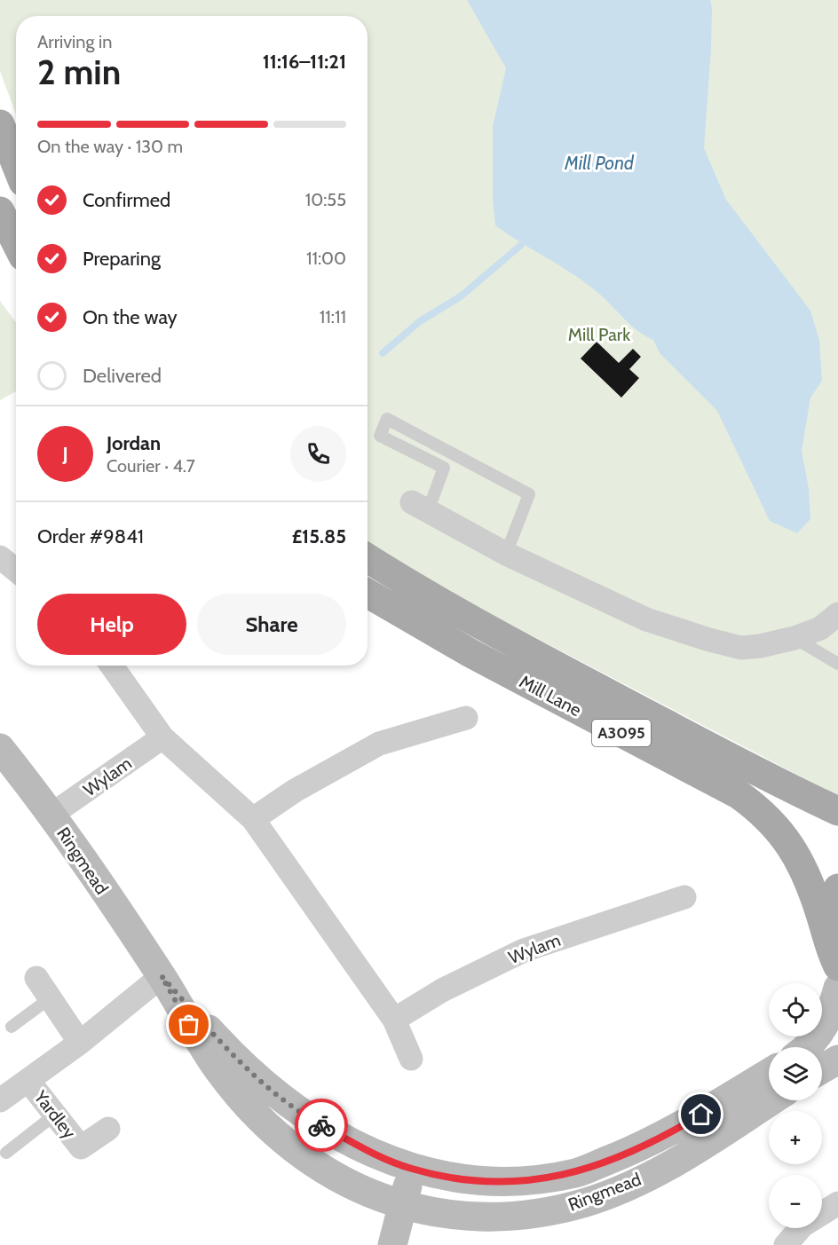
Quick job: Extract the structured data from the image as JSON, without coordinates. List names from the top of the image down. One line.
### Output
{"streets":{"main road":["Mill Lane","A3095"],"street":["Wylam","Ringmead","Yardley"]},"crossings":[["Wylam","Ringmead"],["Ringmead","Yardley"]],"water":["Mill Pond"],"parks":["Mill Park"],"page":{"heading":["2 min","Arriving in","11:16–11:21"],"panel":["Jordan","Courier · 4.7","Order #9841","£15.85"],"bar":"On the way · 130 m","list":[["Confirmed","10:55"],["Preparing","11:00"],["On the way","11:11"],"Delivered"],"round":"J","buttons":["Help","Share"],"map_buttons":["+","−"]}}
